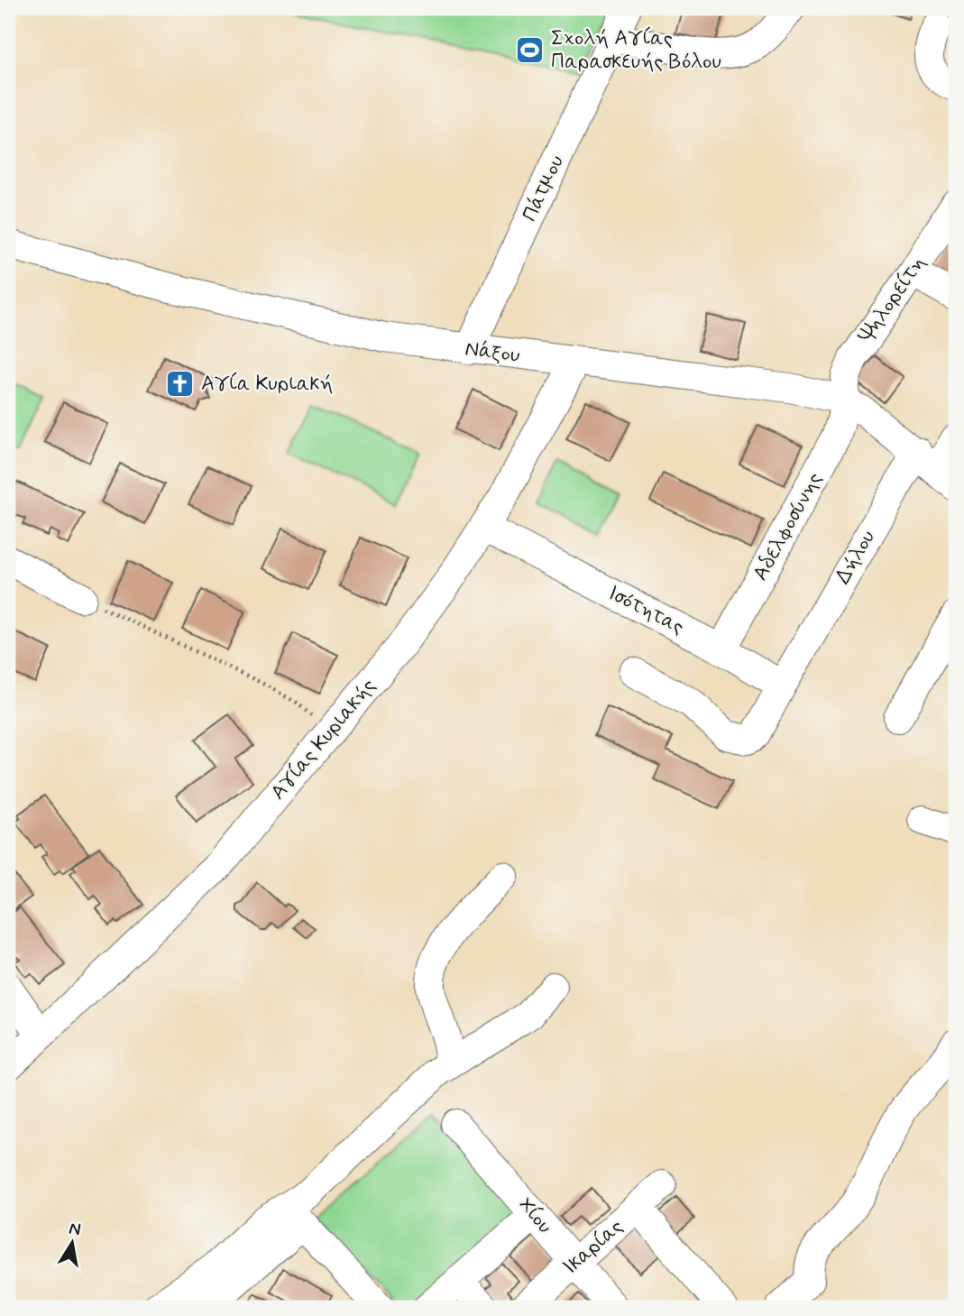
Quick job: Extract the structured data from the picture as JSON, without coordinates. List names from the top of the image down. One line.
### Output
{"streets":{"street":["Πάτμου","Ψηλορείτη","Νάξου","Αδελφοσύνης","Δήλου","Ισότητας","Αγίας Κυριακής","Χίου","Ικαρίας"]},"crossings":[["Πάτμου","Νάξου"],["Ψηλορείτη","Νάξου"],["Ψηλορείτη","Αδελφοσύνης"],["Νάξου","Αδελφοσύνης"],["Νάξου","Δήλου"],["Νάξου","Αγίας Κυριακής"],["Αδελφοσύνης","Ισότητας"],["Δήλου","Ισότητας"],["Ισότητας","Αγίας Κυριακής"],["Χίου","Ικαρίας"]],"places":{"sports":["Σχολή Αγίας Παρασκευής Βόλου"],"church":["Αγία Κυριακή"]},"north":"top"}
